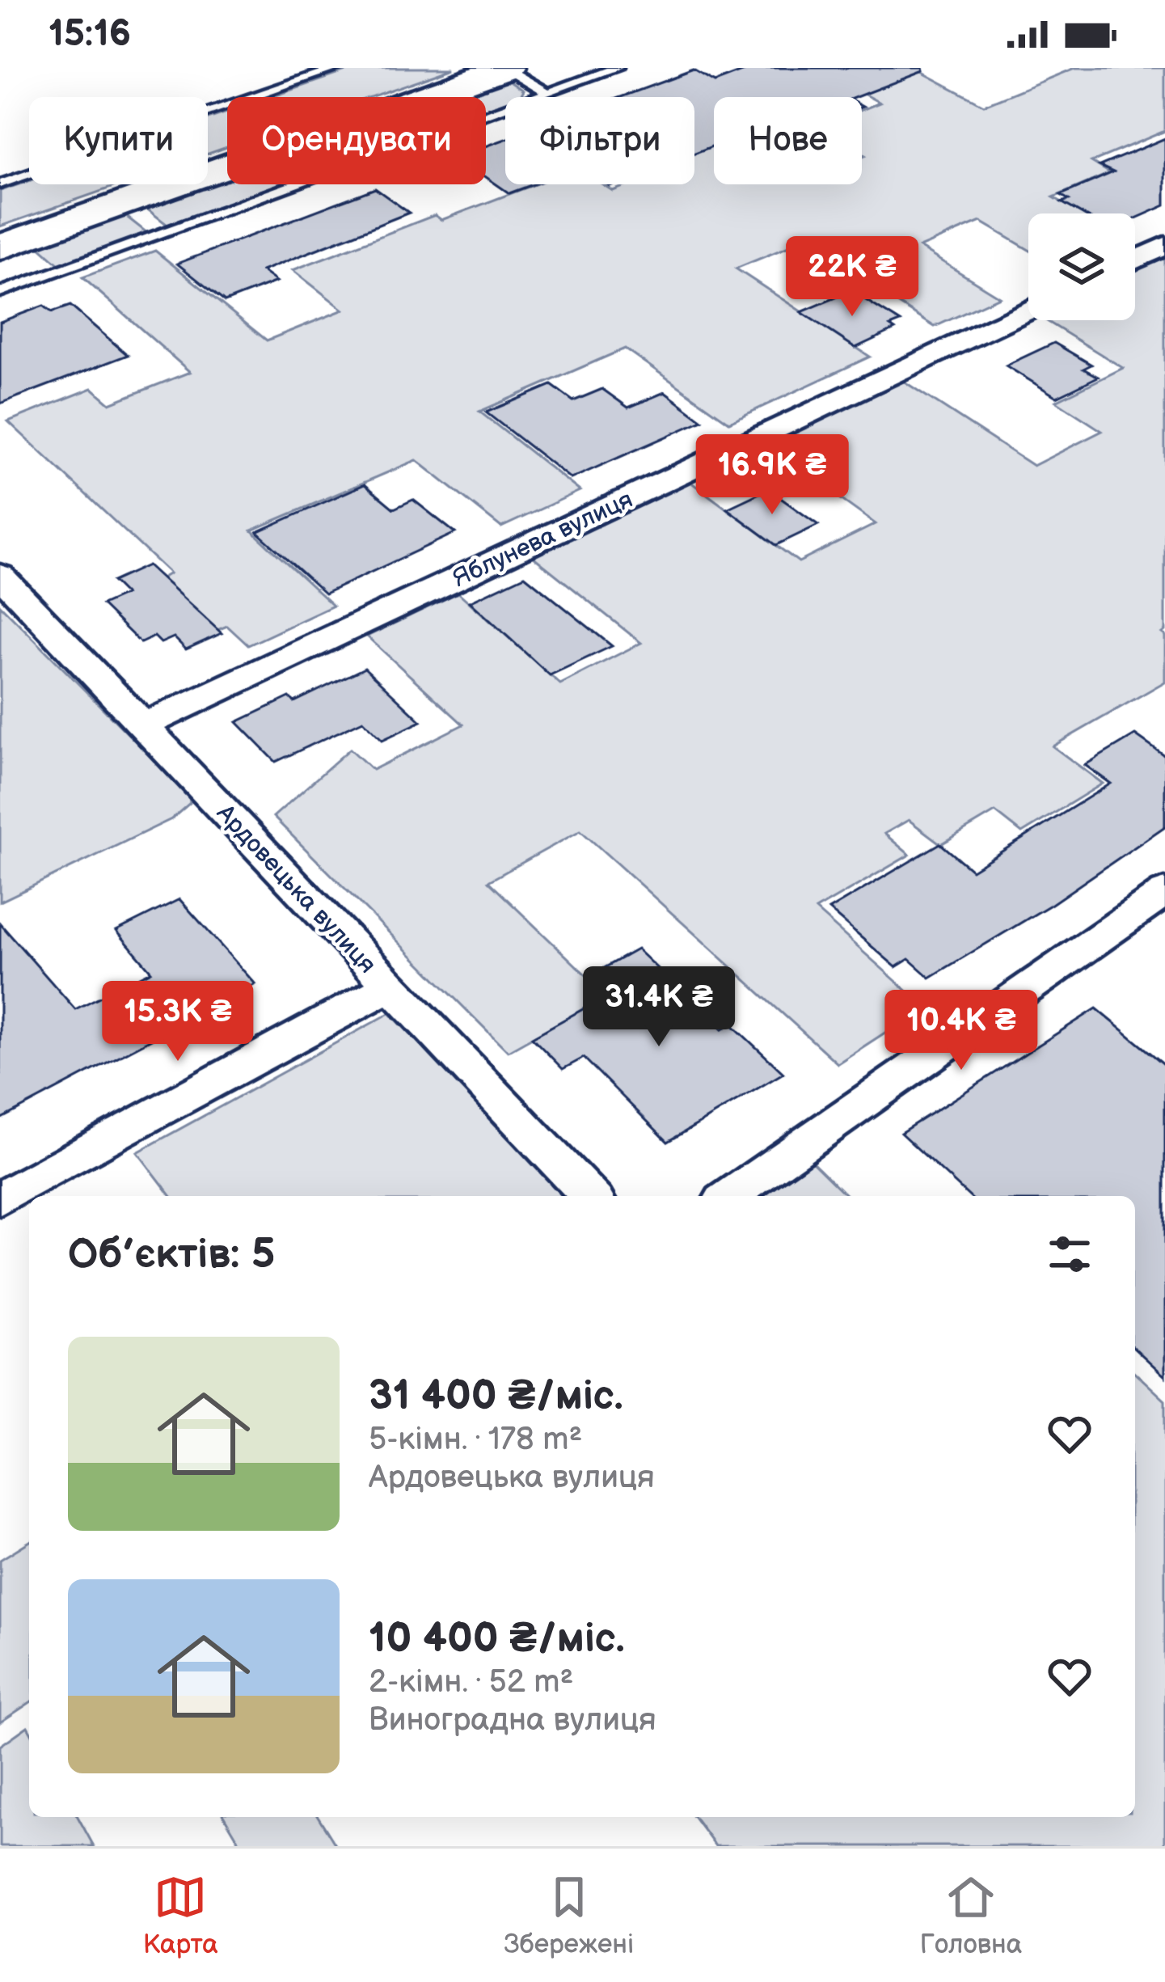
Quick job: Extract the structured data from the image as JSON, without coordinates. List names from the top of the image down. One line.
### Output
{"streets":{"street":["Яблунева вулиця","Ардовецька вулиця"]},"crossings":[["Яблунева вулиця","Ардовецька вулиця"]],"page":{"status":"15:16","chip":["Купити","Орендувати","Фільтри","Нове"],"price":["22K ₴","16.9K ₴","31.4K ₴","15.3K ₴","10.4K ₴"],"heading":"Об’єктів: 5","list":[{"name":"31 400 ₴/міс.","note":"5-кімн. · 178 m² · Ардовецька вулиця"},{"name":"10 400 ₴/міс.","note":"2-кімн. · 52 m² · Виноградна вулиця"}],"tabs":["Карта","Збережені","Головна"]}}
